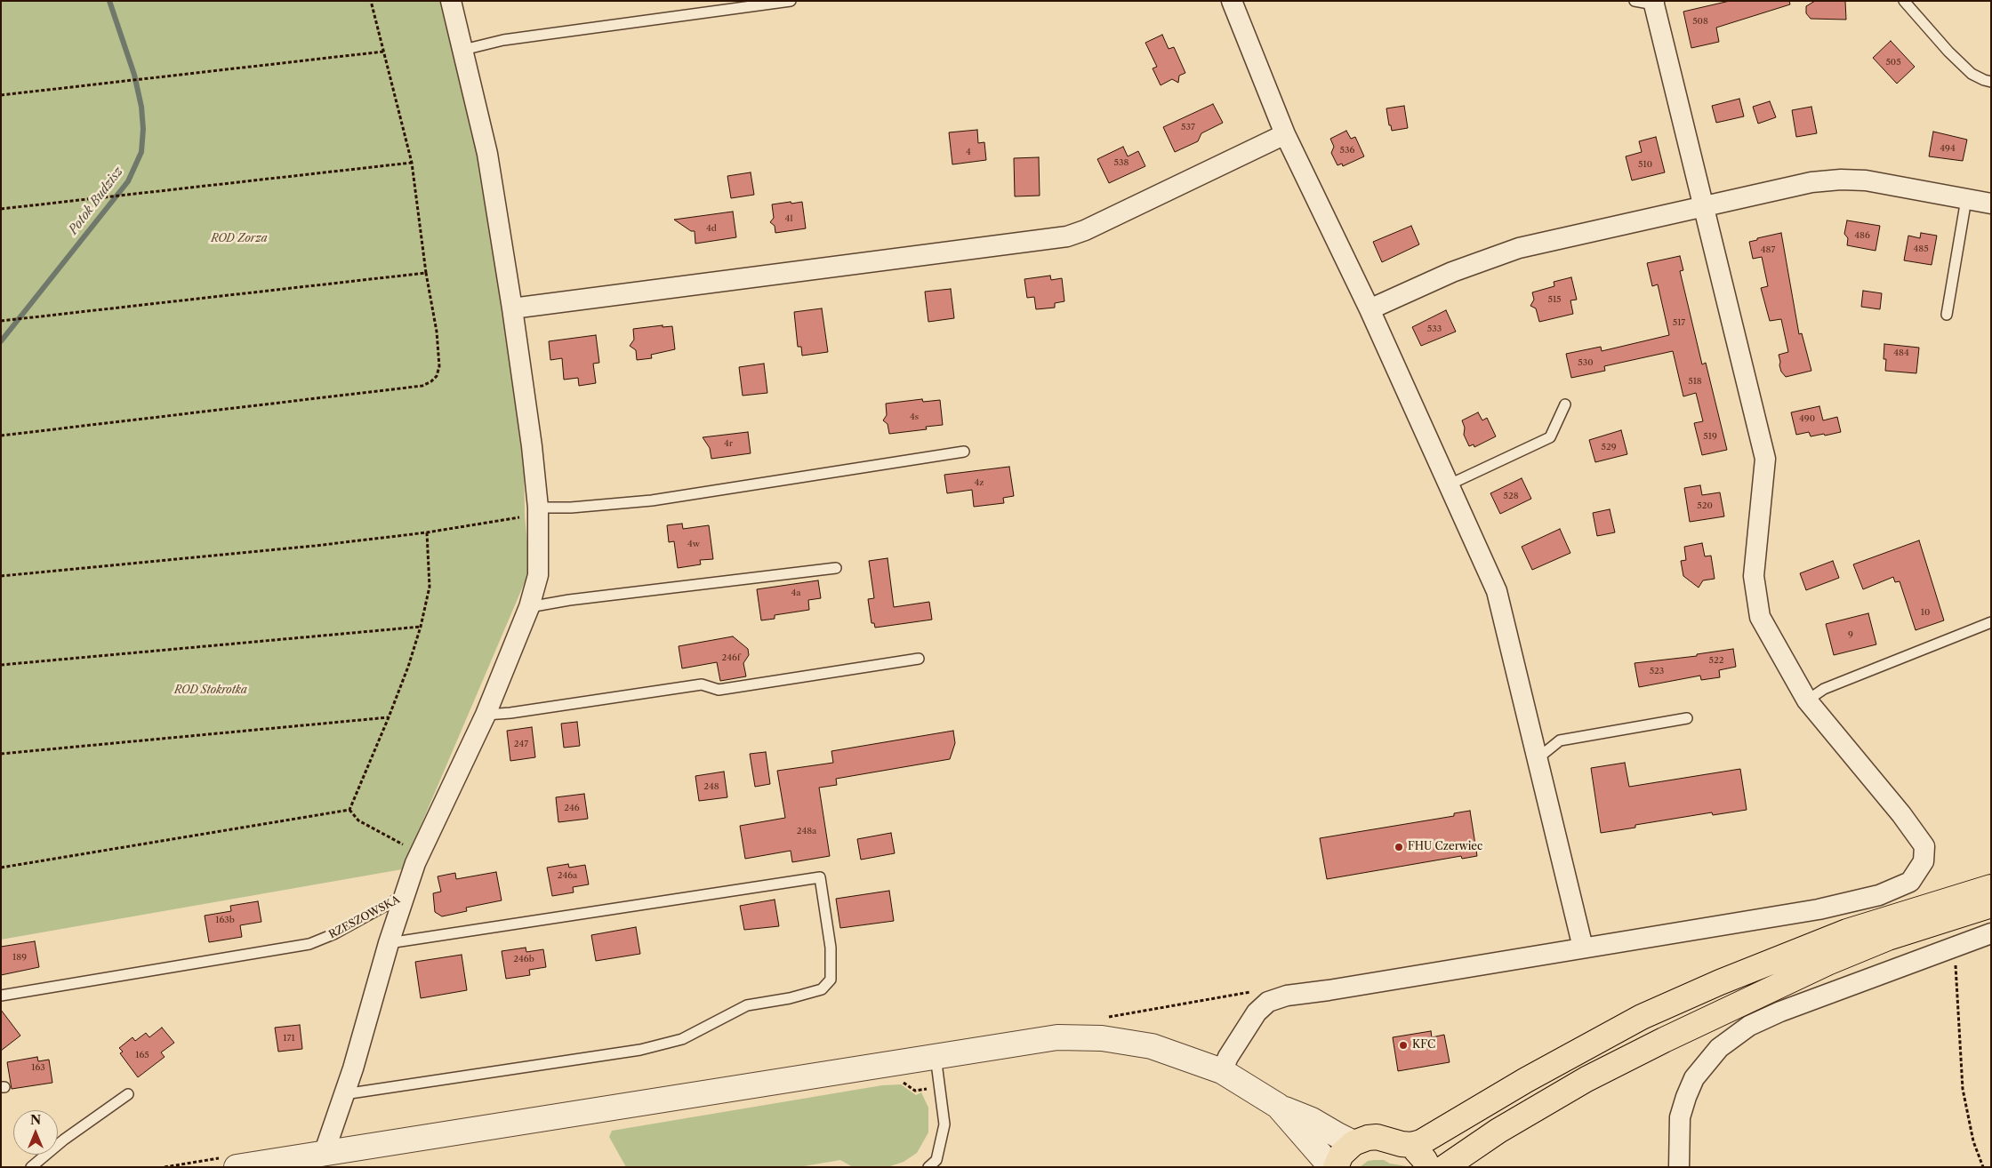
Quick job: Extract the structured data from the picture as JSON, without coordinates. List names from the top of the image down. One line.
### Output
{"streets":{"street":["RZESZOWSKA"]},"water":["Potok Budzisz"],"parks":["ROD Zorza","ROD Stokrotka"],"places":["FHU Czerwiec","KFC"],"house_numbers":["508","505","537","494","536","4","538","510","4l","4d","486","485","487","515","517","533","484","530","518","4s","490","519","4r","529","4z","528","520","4w","4a","10","9","246f","522","523","247","248","246","248a","246a","163b","189","246b","171","165","163"],"north":"top"}
